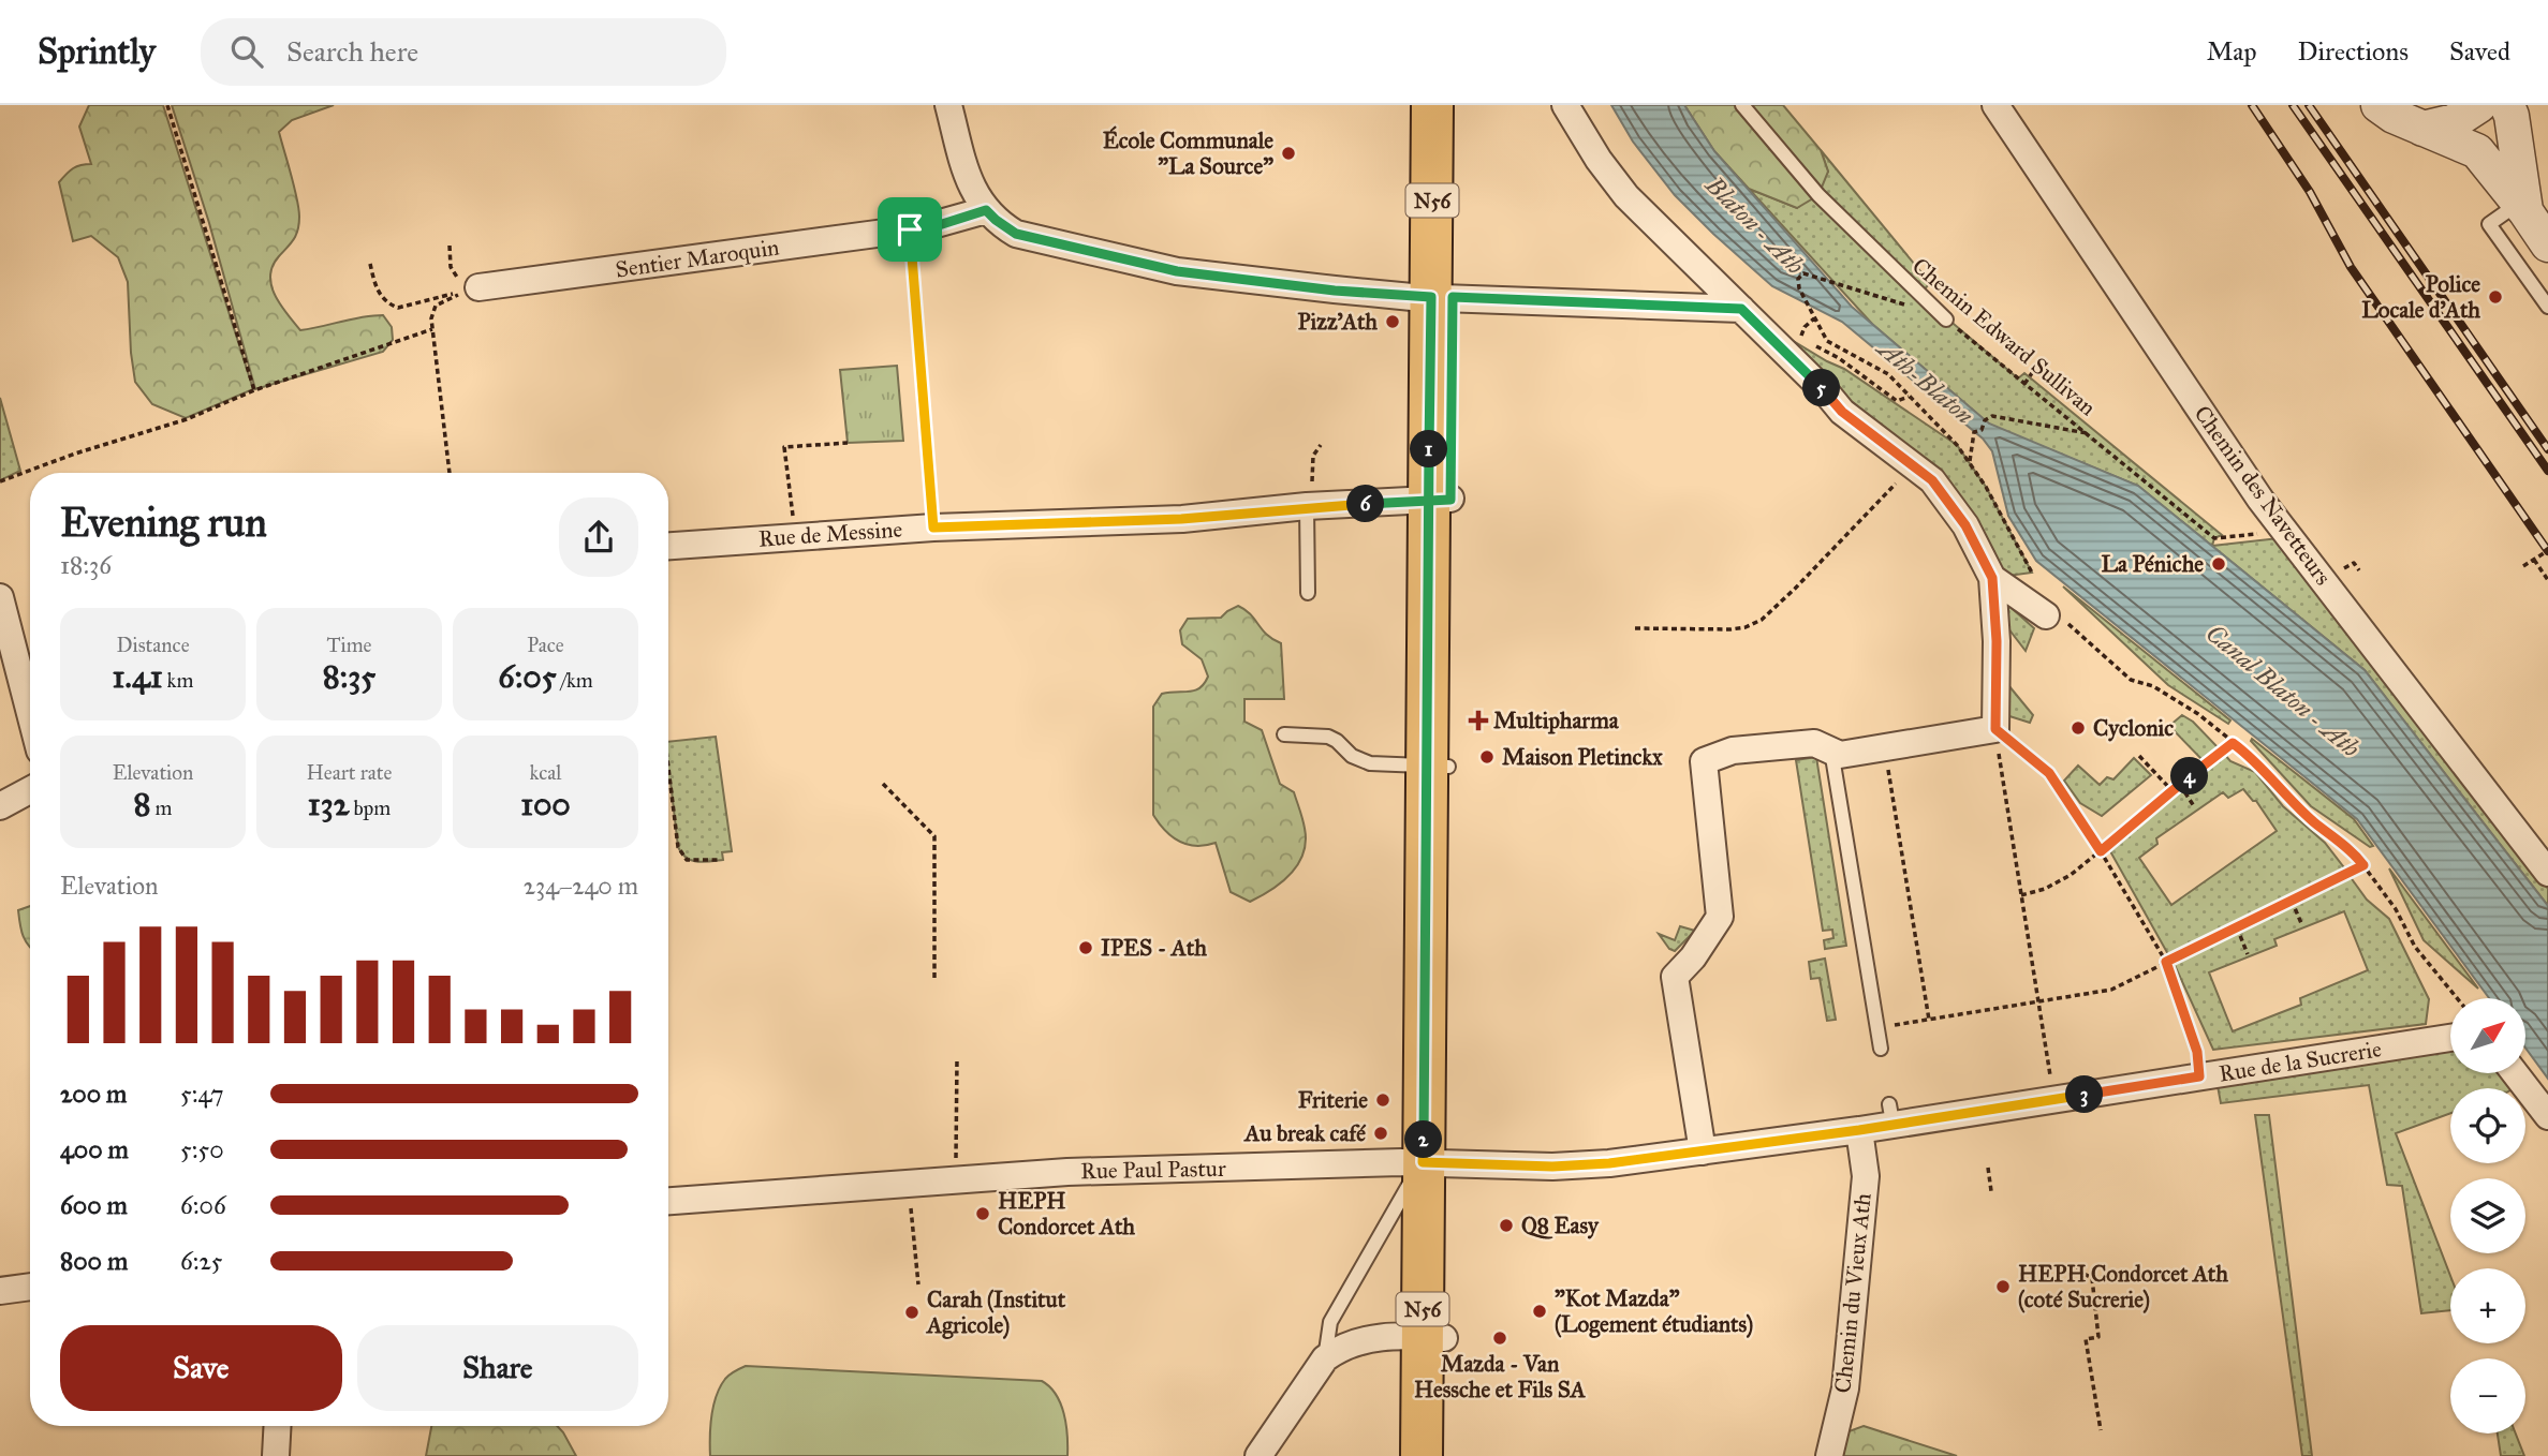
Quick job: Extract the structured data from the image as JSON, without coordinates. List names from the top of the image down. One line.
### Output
{"streets":{"main road":["N56"],"street":["Sentier Maroquin","Chemin des Navetteurs","Rue de Messine","Rue de la Sucrerie","Rue Paul Pastur","Chemin du Vieux Ath"],"lane":["Chemin Edward Sullivan"]},"crossings":[["N56","Rue de Messine"],["N56","Rue de la Sucrerie"],["N56","Rue Paul Pastur"],["Rue de la Sucrerie","Rue Paul Pastur"],["Rue de la Sucrerie","Chemin du Vieux Ath"]],"water":["Blaton - Ath","Ath-Blaton","Canal Blaton - Ath"],"places":{"other":["École Communale \"La Source\"","Police Locale d'Ath","Pizz'Ath","La Péniche","Cyclonic","Maison Pletinckx","IPES - Ath","Friterie","Au break café","HEPH Condorcet Ath","Q8 Easy","HEPH Condorcet Ath (coté Sucrerie)","\"Kot Mazda\" (Logement étudiants)","Carah (Institut Agricole)","Mazda - Van Hessche et Fils SA"],"health":["Multipharma"]},"north":"top right","page":{"header":"Sprintly","search":"Search here","nav":["Map","Directions","Saved"],"pins":["5","1","6","4","3","2"],"heading":["Evening run","18:36"],"stats":[["Distance","1.41 km"],["Time","8:35"],["Pace","6:05 /km"],["Elevation","8 m"],["Heart rate","132 bpm"],["kcal","100"]],"chart":["Elevation","234–240 m"],"map_buttons":["+","−"],"list":[{"name":"200 m","note":"5:47"},{"name":"400 m","note":"5:50"},{"name":"600 m","note":"6:06"},{"name":"800 m","note":"6:25"}],"buttons":["Save","Share"]}}
